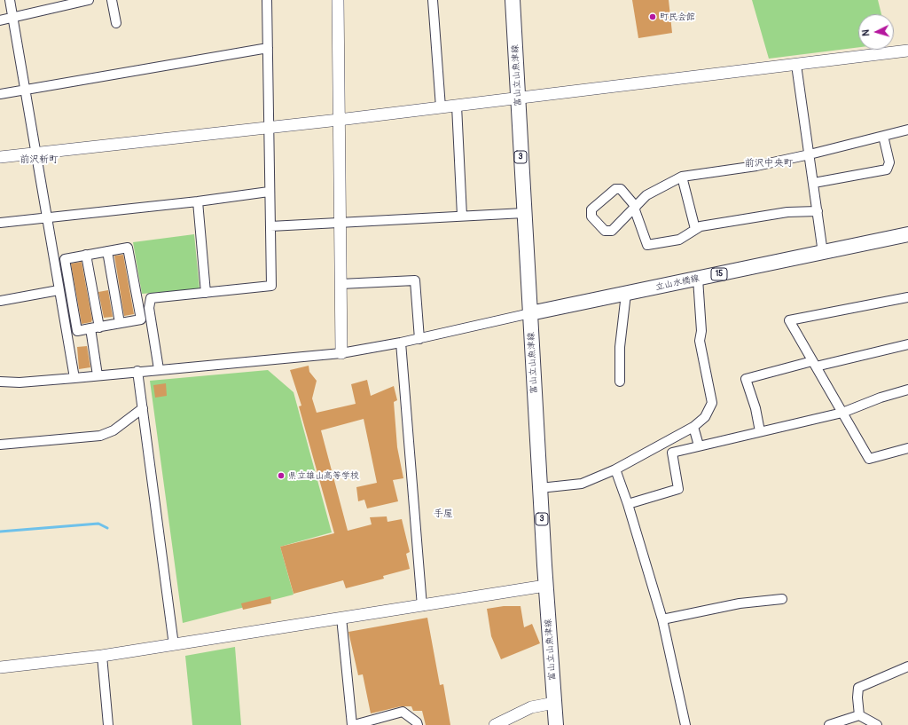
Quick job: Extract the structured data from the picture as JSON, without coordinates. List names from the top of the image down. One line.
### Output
{"streets":{"main road":["富山立山魚津線","3","15","立山水橋線"]},"crossings":[["富山立山魚津線","立山水橋線"]],"districts":["前沢新町","前沢中央町","手屋"],"places":["町民会館","県立雄山高等学校"],"north":"left"}
